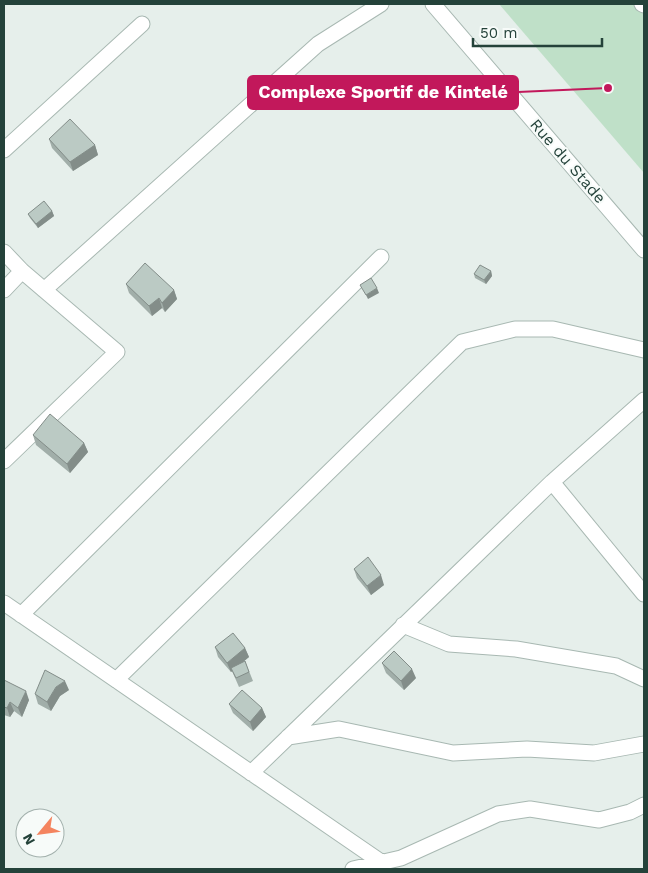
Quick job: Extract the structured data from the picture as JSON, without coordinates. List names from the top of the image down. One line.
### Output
{"streets":{"street":["Rue du Stade"]},"places":["Complexe Sportif de Kintelé"],"scale_bar":"50 m","north":"bottom left"}
